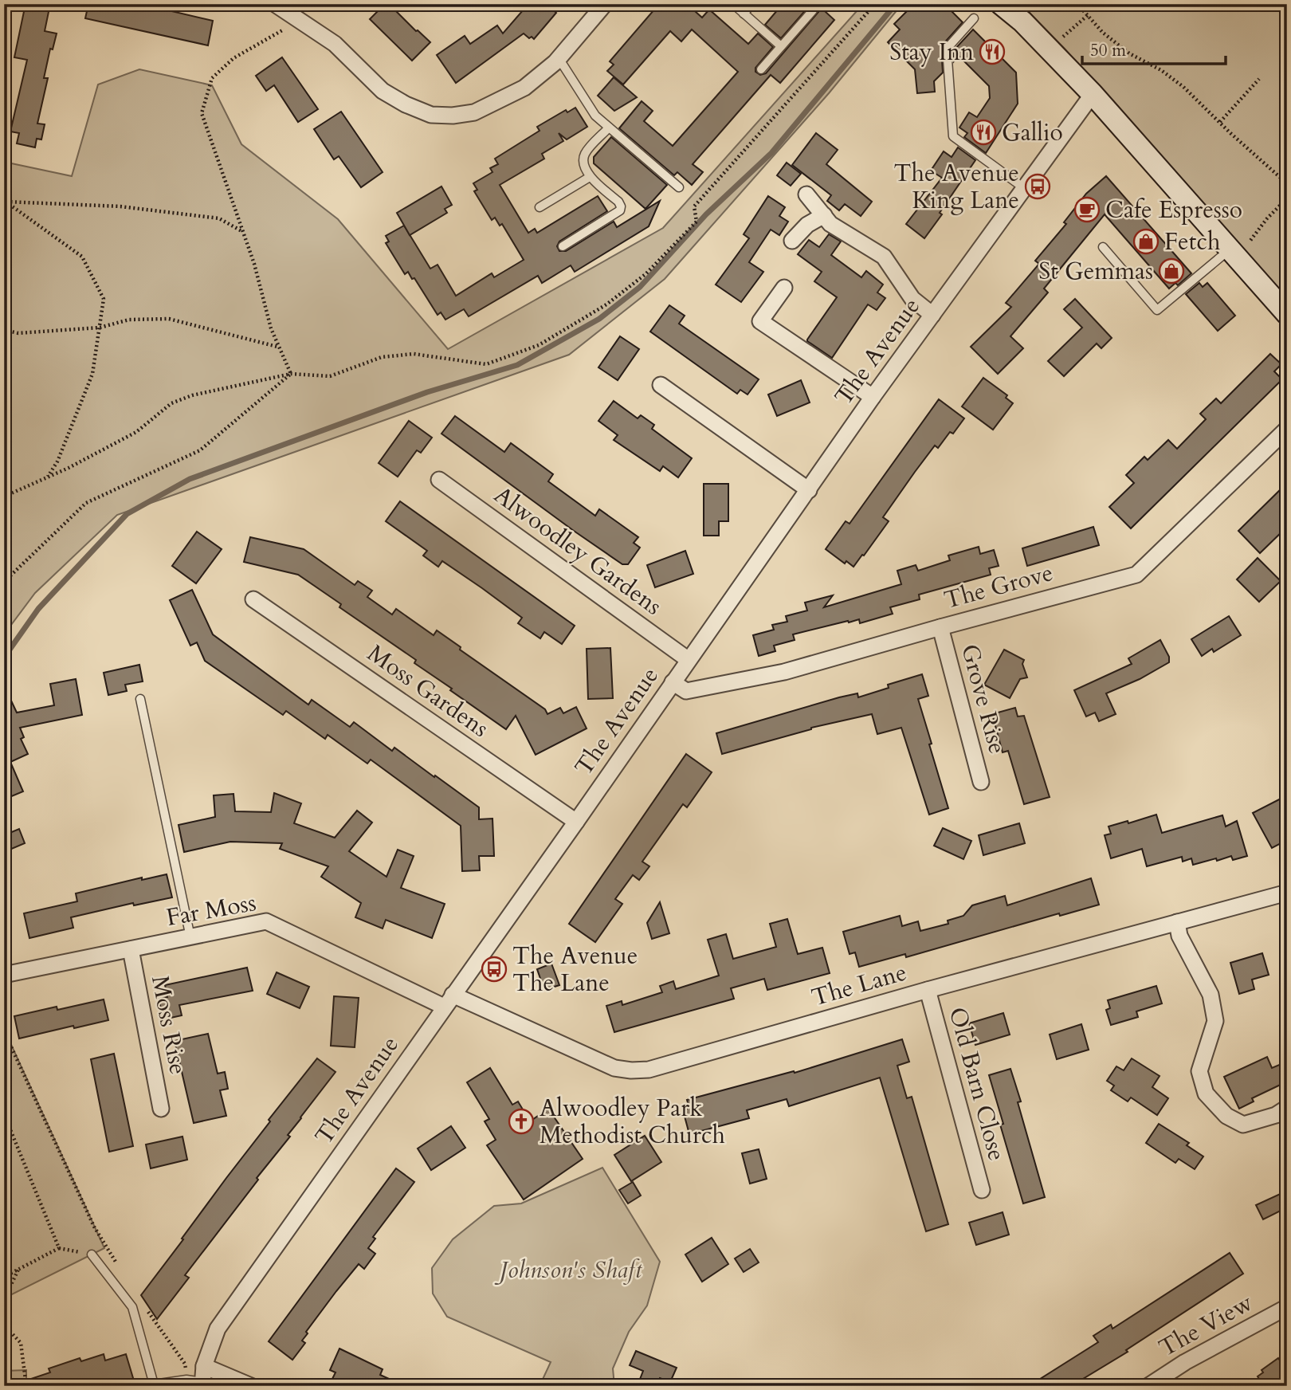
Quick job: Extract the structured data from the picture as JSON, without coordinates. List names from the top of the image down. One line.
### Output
{"streets":{"street":["The Avenue","Alwoodley Gardens","The Grove","Moss Gardens","Grove Rise","Far Moss","The Lane","Moss Rise","Old Barn Close","The View"]},"crossings":[["The Avenue","Alwoodley Gardens"],["The Avenue","The Grove"],["The Avenue","Moss Gardens"],["The Avenue","Far Moss"],["The Avenue","The Lane"],["The Grove","Grove Rise"],["Far Moss","The Lane"],["Far Moss","Moss Rise"],["The Lane","Old Barn Close"]],"parks":["Johnson's Shaft"],"places":{"restaurant":["Stay Inn","Gallio"],"bus stop":["The Avenue King Lane","The Avenue The Lane"],"cafe":["Cafe Espresso"],"shop":["Fetch","St Gemmas"],"church":["Alwoodley Park Methodist Church"]},"scale_bar":"50 m"}
